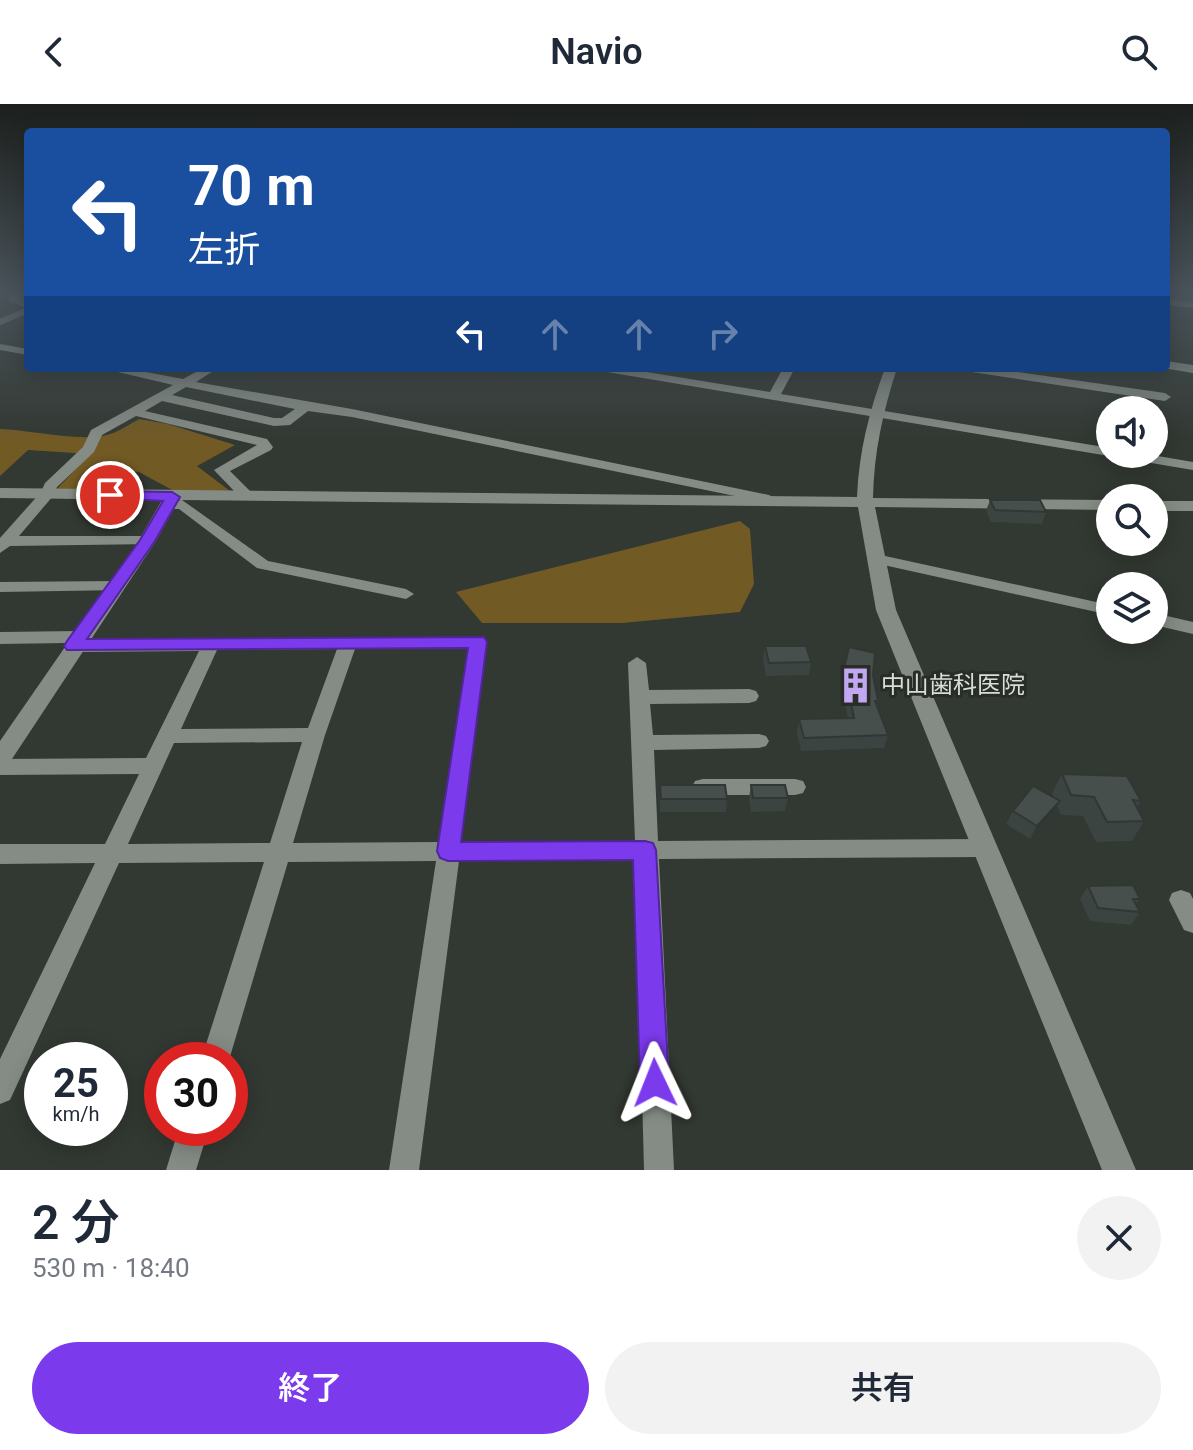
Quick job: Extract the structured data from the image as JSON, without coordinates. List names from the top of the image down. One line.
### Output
{"places":{"building":["中山歯科医院"]},"page":{"header":"Navio","turn":["70 m","左折"],"speed":"25 km/h","limit":"30","heading":["2 分","530 m · 18:40"],"buttons":["終了","共有"]}}
